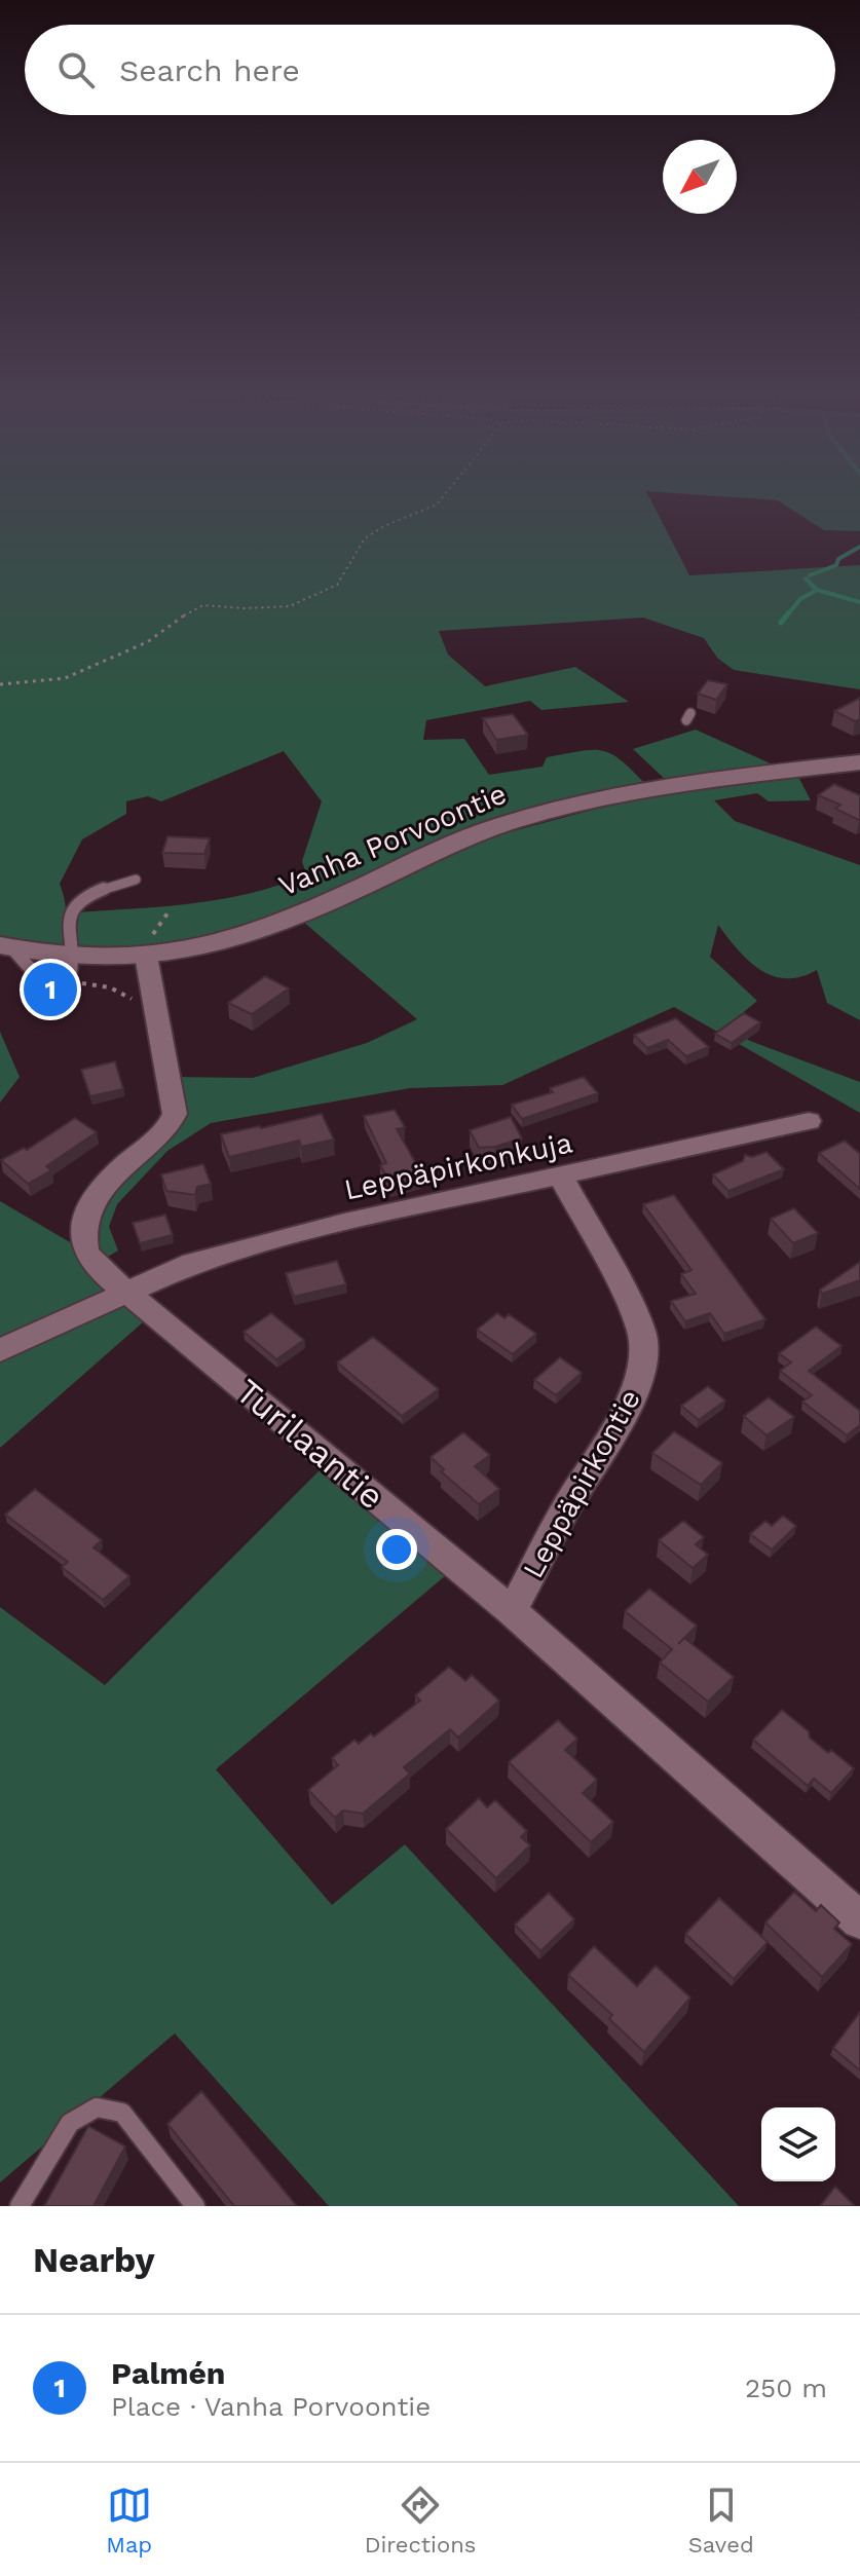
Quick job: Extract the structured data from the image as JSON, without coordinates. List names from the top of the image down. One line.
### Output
{"streets":{"street":["Vanha Porvoontie","Leppäpirkonkuja","Turilaantie","Leppäpirkontie"]},"crossings":[["Vanha Porvoontie","Turilaantie"],["Leppäpirkonkuja","Turilaantie"],["Leppäpirkonkuja","Leppäpirkontie"],["Turilaantie","Leppäpirkontie"]],"north":"bottom left","page":{"search":"Search here","pins":"1","heading":"Nearby","list":[{"mark":"1","name":"Palmén","note":"Place · Vanha Porvoontie","value":"250 m"}],"nav":["Map","Directions","Saved"]}}
